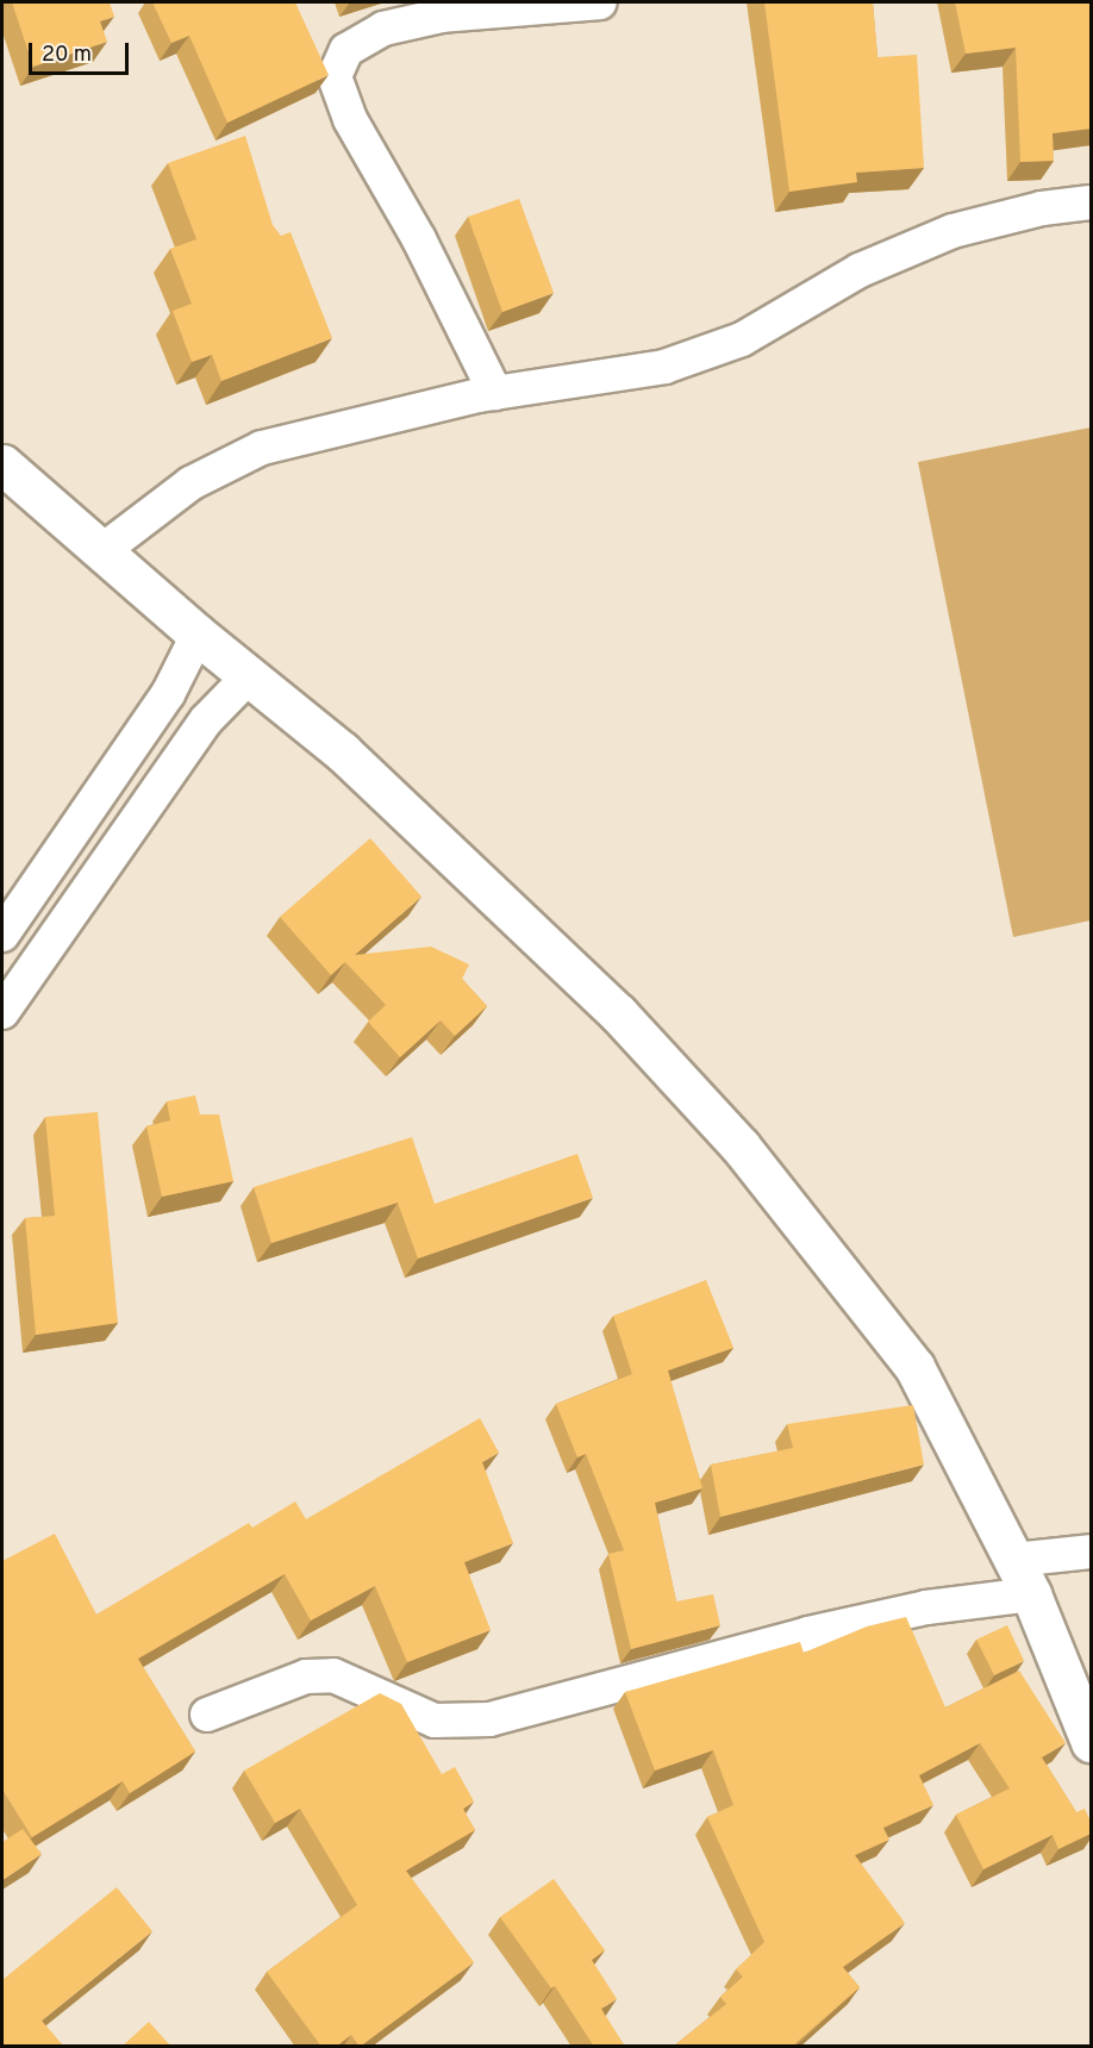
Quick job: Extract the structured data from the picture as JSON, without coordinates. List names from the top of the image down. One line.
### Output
{"scale_bar":"20 m"}
